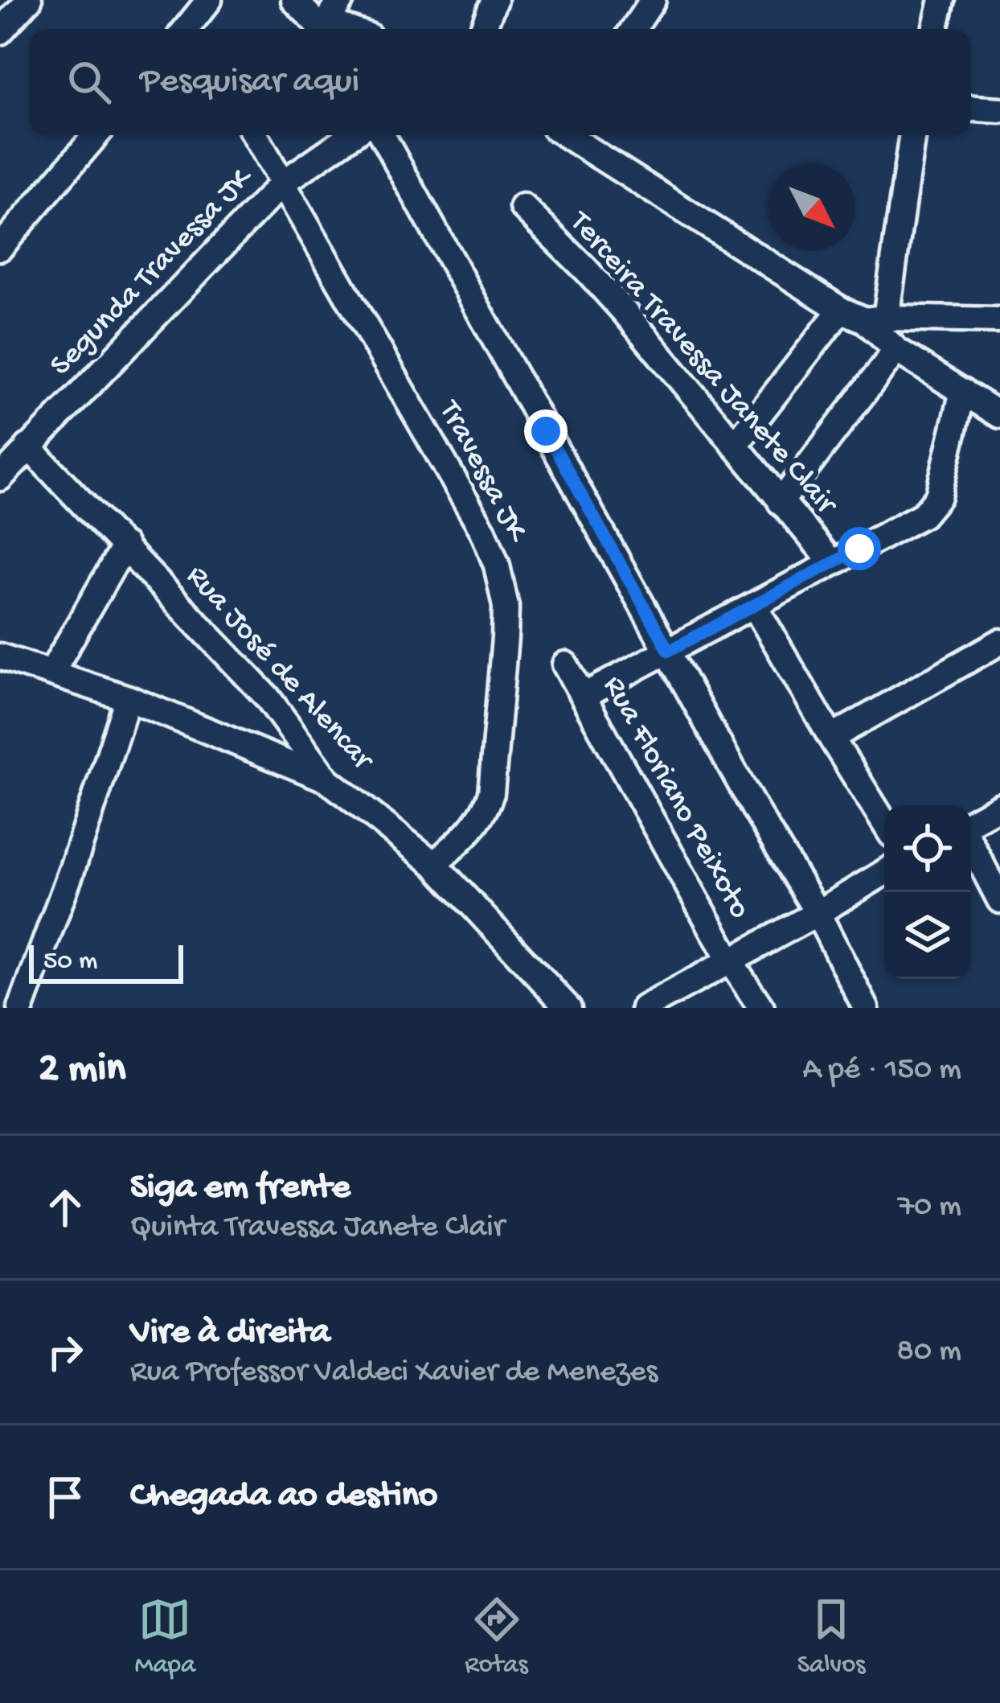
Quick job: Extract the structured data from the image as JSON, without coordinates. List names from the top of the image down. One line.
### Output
{"streets":{"street":["Segunda Travessa JK","Terceira Travessa Janete Clair","Travessa JK","Rua José de Alencar","Rua Floriano Peixoto"]},"crossings":[["Segunda Travessa JK","Travessa JK"],["Segunda Travessa JK","Rua José de Alencar"],["Travessa JK","Rua José de Alencar"]],"scale_bar":"50 m","north":"bottom right","page":{"search":"Pesquisar aqui","scale":"50 m","heading":["2 min","A pé · 150 m"],"list":[["Siga em frente","Quinta Travessa Janete Clair","70 m"],["Vire à direita","Rua Professor Valdeci Xavier de Menezes","80 m"],"Chegada ao destino"],"nav":["Mapa","Rotas","Salvos"]}}
